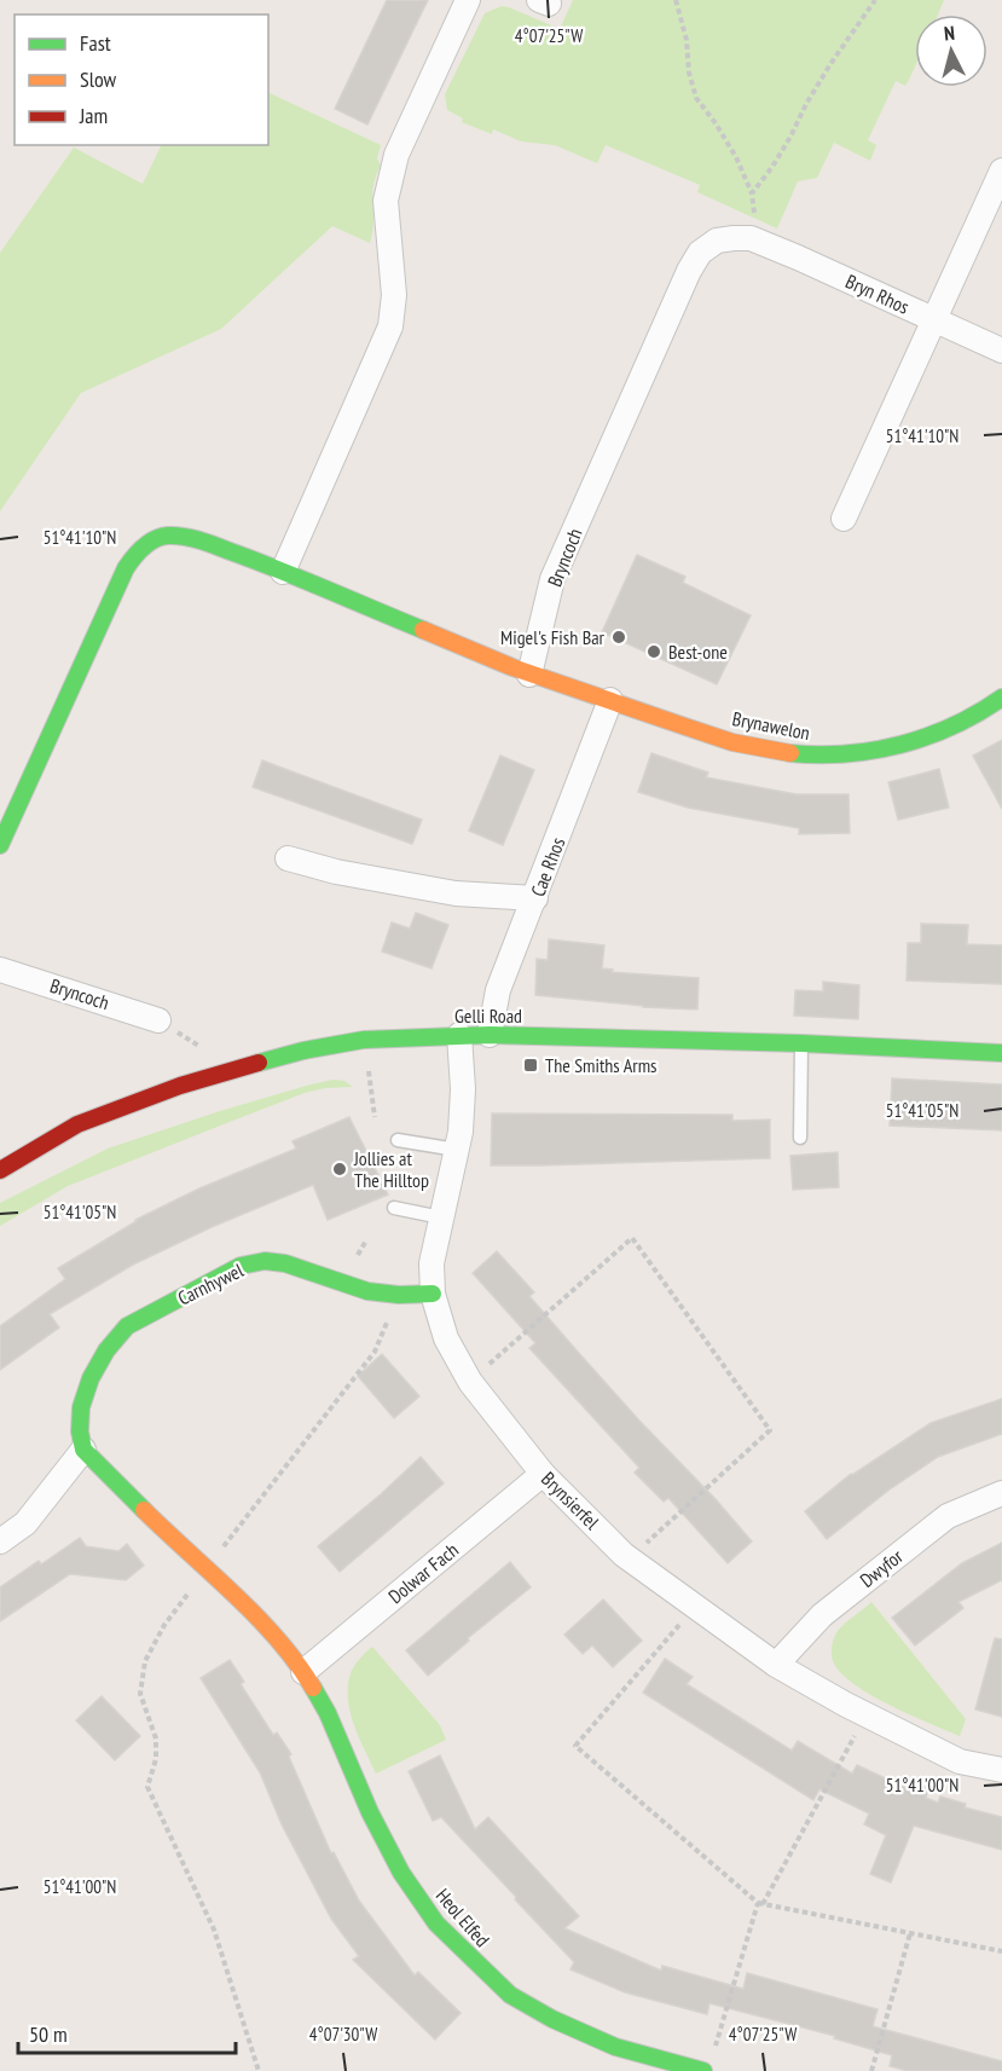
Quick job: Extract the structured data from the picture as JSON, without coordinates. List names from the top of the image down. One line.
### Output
{"streets":{"street":["Bryn Rhos","Bryncoch","Brynawelon","Cae Rhos","Gelli Road","Carnhywel","Brynsierfel","Dwyfor","Dolwar Fach","Heol Elfed"]},"crossings":[["Bryn Rhos","Bryncoch"],["Bryncoch","Brynawelon"],["Brynawelon","Cae Rhos"],["Cae Rhos","Gelli Road"],["Gelli Road","Brynsierfel"],["Carnhywel","Brynsierfel"],["Brynsierfel","Dwyfor"],["Brynsierfel","Dolwar Fach"],["Dolwar Fach","Heol Elfed"]],"places":{"other":["Migel's Fish Bar","Best-one","Jollies at The Hilltop"],"transit":["The Smiths Arms"]},"legend":["Fast","Slow","Jam"],"scale_bar":"50 m","north":"top","coordinates":["4°07'25\"W","51°41'10\"N","51°41'05\"N","51°41'00\"N","4°07'30\"W"]}
